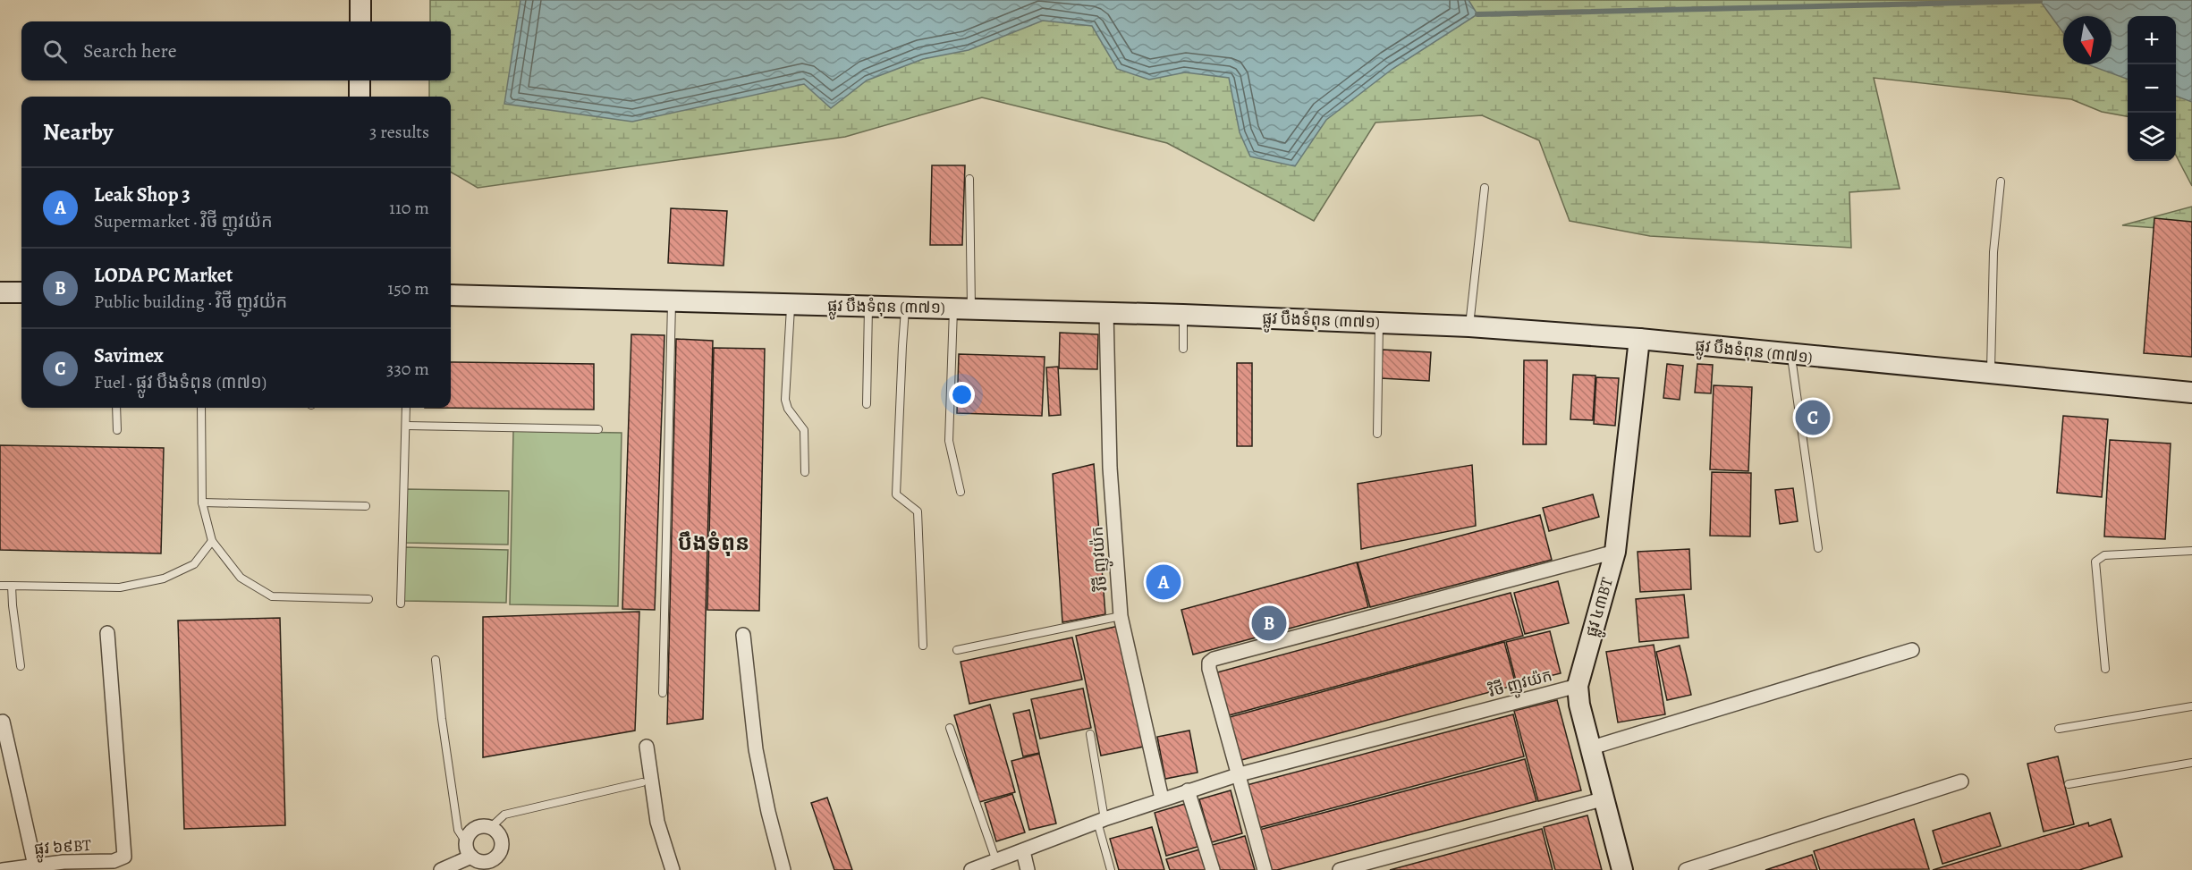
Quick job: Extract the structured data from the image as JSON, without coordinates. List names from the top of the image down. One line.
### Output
{"streets":{"main road":["ផ្លូវ បឹងទំពុន (៣៧១)","ផ្លូវ ៤៣BT"],"street":["វិថី ញូវយ៉ក","ផ្លូវ ៦៩BT"]},"crossings":[["ផ្លូវ បឹងទំពុន (៣៧១)","វិថី ញូវយ៉ក"],["ផ្លូវ បឹងទំពុន (៣៧១)","ផ្លូវ ៤៣BT"],["វិថី ញូវយ៉ក","ផ្លូវ ៤៣BT"]],"districts":["បឹងទំពុន"],"north":"bottom","page":{"map_buttons":["+","−"],"search":"Search here","heading":["Nearby","3 results"],"list":[{"mark":"A","name":"Leak Shop 3","note":"Supermarket · វិថី ញូវយ៉ក","value":"110 m"},{"mark":"B","name":"LODA PC Market","note":"Public building · វិថី ញូវយ៉ក","value":"150 m"},{"mark":"C","name":"Savimex","note":"Fuel · ផ្លូវ បឹងទំពុន (៣៧១)","value":"330 m"}],"pins":["C","A","B"]}}
